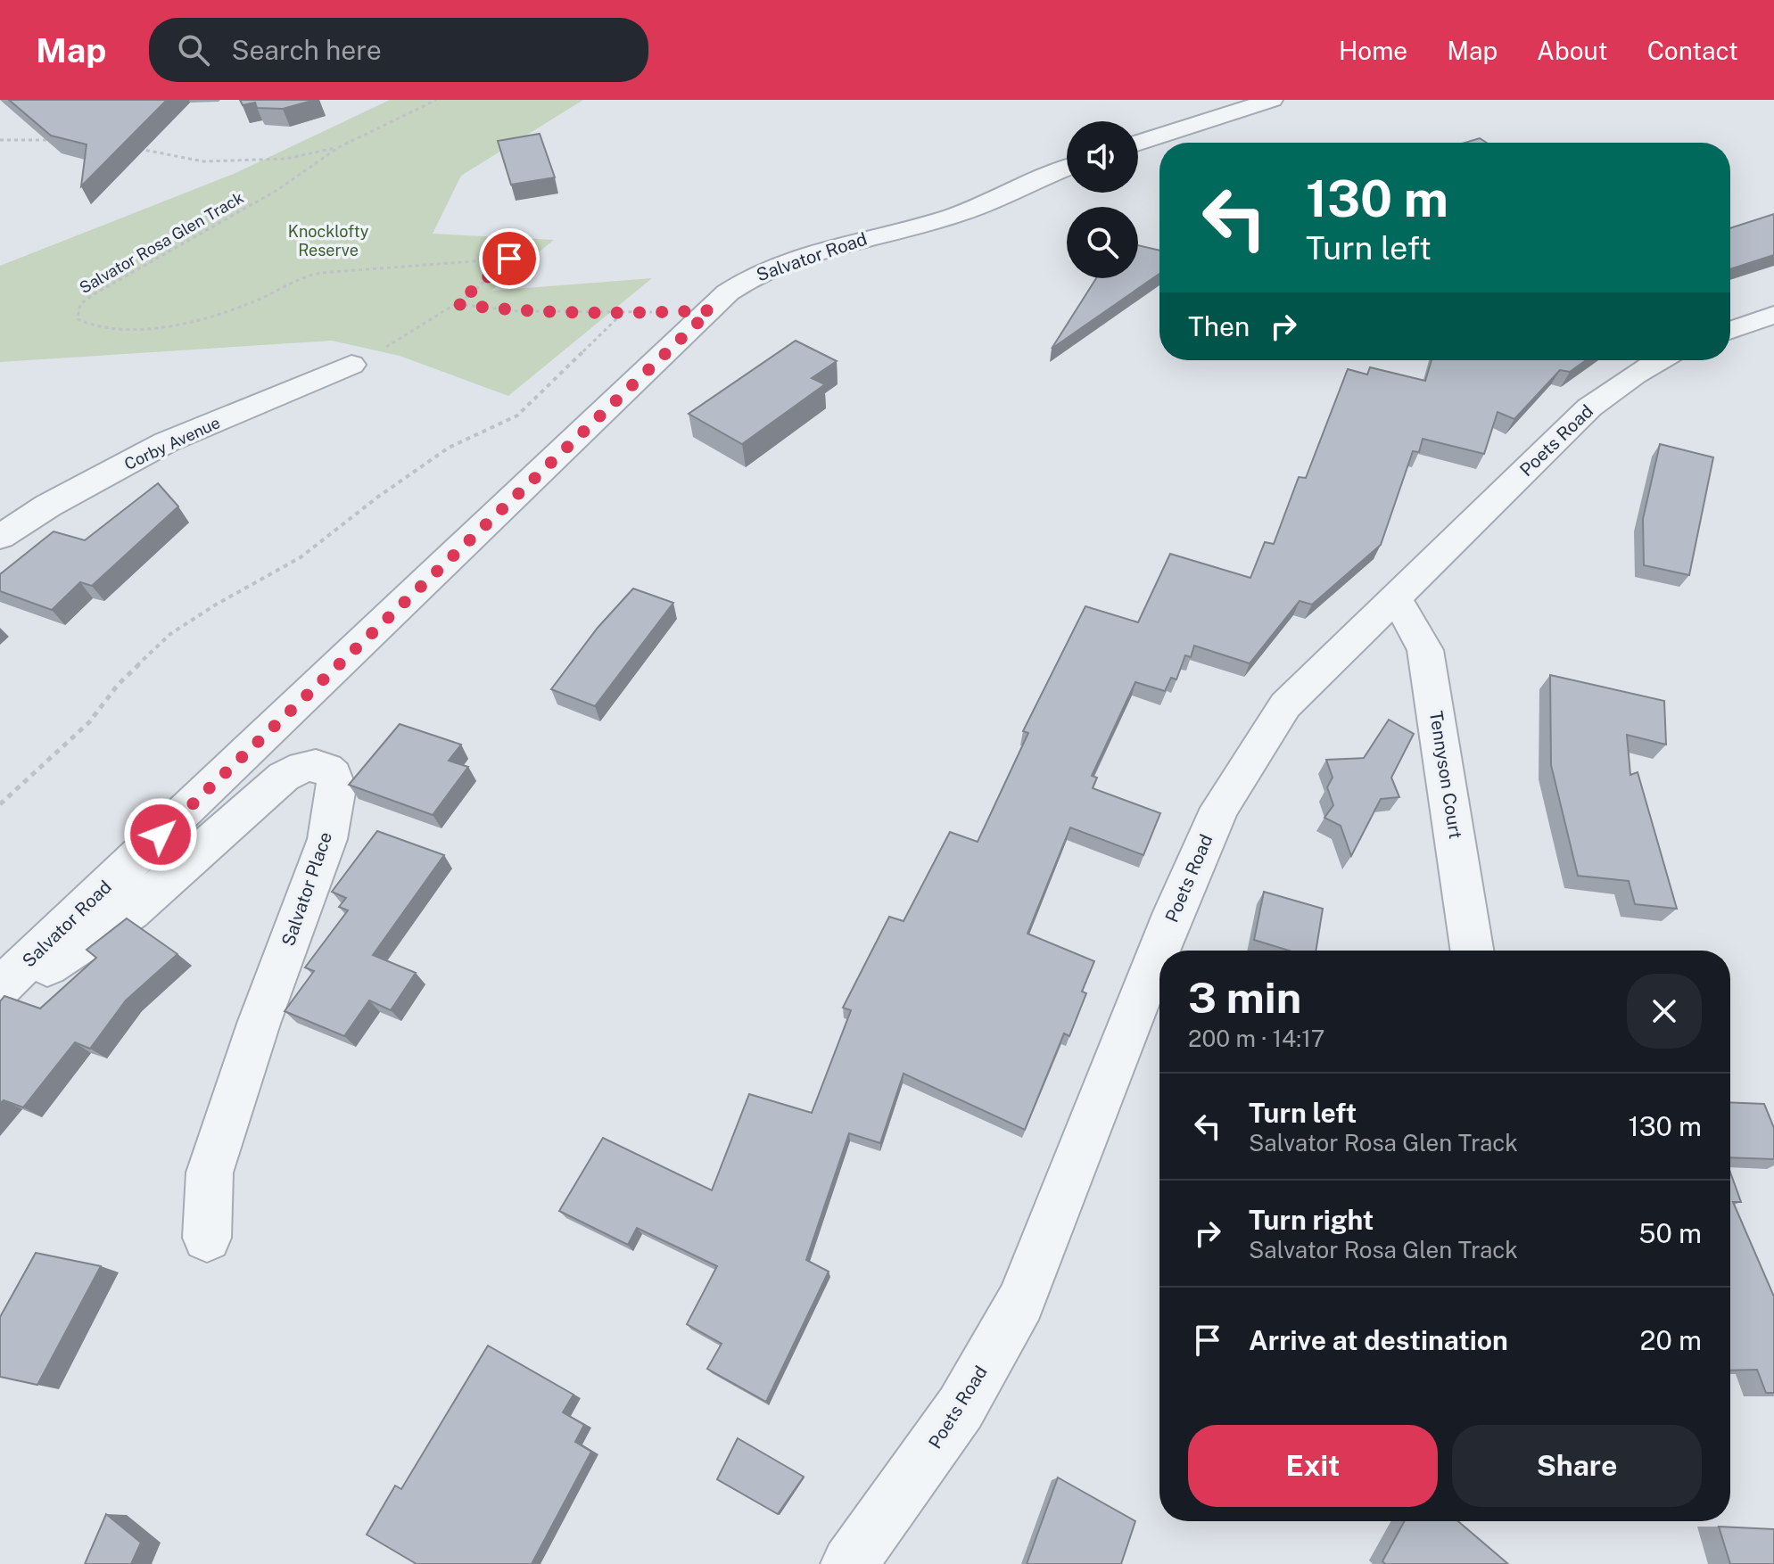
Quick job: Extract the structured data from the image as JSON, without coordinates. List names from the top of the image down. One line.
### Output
{"streets":{"street":["Salvator Road","Poets Road","Corby Avenue","Tennyson Court","Salvator Place"],"path":["Salvator Rosa Glen Track"]},"crossings":[["Salvator Rosa Glen Track","Corby Avenue"],["Poets Road","Tennyson Court"]],"parks":["Knocklofty Reserve"],"page":{"header":"Map","search":"Search here","nav":["Home","Map","About","Contact"],"turn":["130 m","Turn left"],"then":"Then","heading":["3 min","200 m · 14:17"],"list":[{"name":"Turn left","note":"Salvator Rosa Glen Track","value":"130 m"},{"name":"Turn right","note":"Salvator Rosa Glen Track","value":"50 m"},{"name":"Arrive at destination","value":"20 m"}],"buttons":["Exit","Share"]}}
